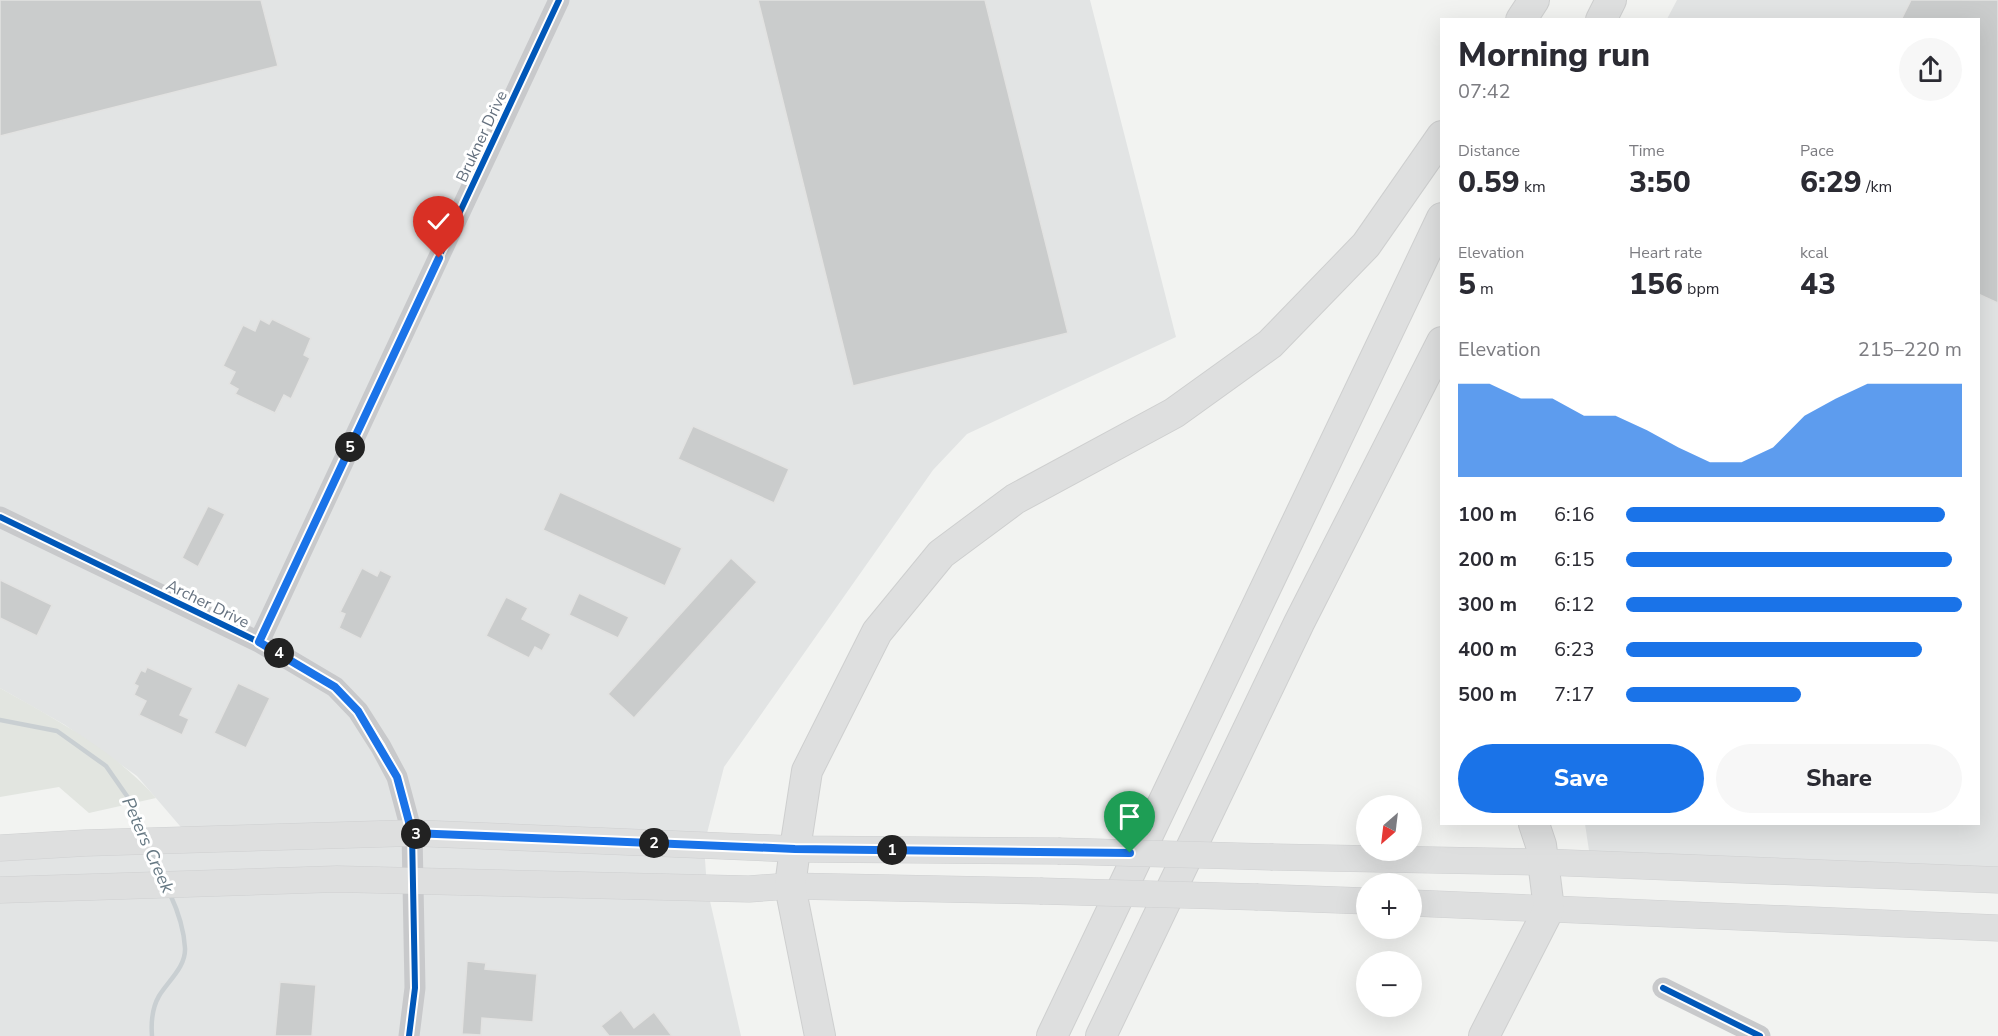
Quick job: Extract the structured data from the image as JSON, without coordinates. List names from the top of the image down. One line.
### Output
{"streets":{"street":["Brukner Drive","Archer Drive"]},"crossings":[["Brukner Drive","Archer Drive"]],"water":["Peters Creek"],"north":"bottom left","page":{"heading":["Morning run","07:42"],"stats":[["Distance","0.59 km"],["Time","3:50"],["Pace","6:29 /km"],["Elevation","5 m"],["Heart rate","156 bpm"],["kcal","43"]],"chart":["Elevation","215–220 m"],"pins":["5","4","3","2","1"],"list":[{"name":"100 m","note":"6:16"},{"name":"200 m","note":"6:15"},{"name":"300 m","note":"6:12"},{"name":"400 m","note":"6:23"},{"name":"500 m","note":"7:17"}],"buttons":["Save","Share"],"map_buttons":["+","−"]}}
